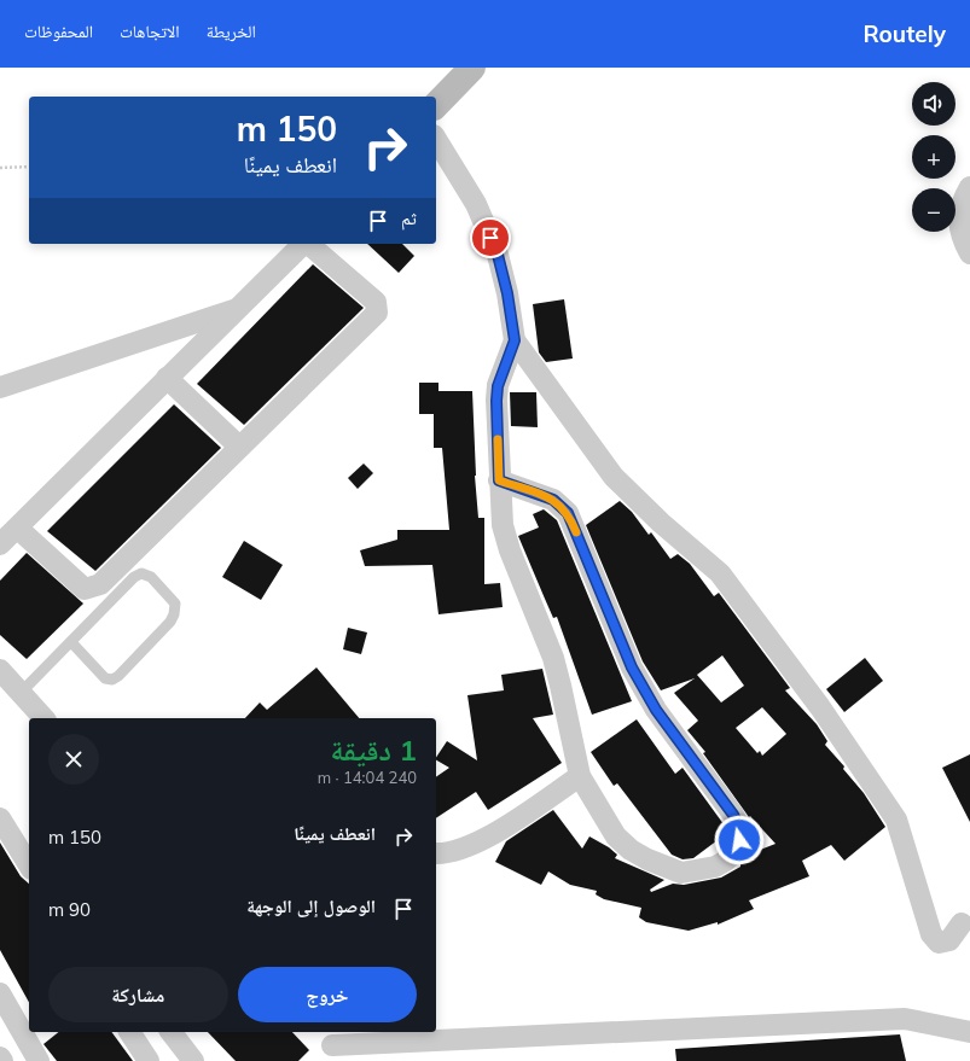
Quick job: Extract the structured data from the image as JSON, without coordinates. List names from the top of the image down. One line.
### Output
{"page":{"header":"Routely","nav":["الخريطة","الاتجاهات","المحفوظات"],"map_buttons":["+","−"],"turn":["150 m","انعطف يمينًا"],"then":"ثم","heading":["1 دقيقة","240 m · 14:04"],"list":[{"name":"انعطف يمينًا","value":"150 m"},{"name":"الوصول إلى الوجهة","value":"90 m"}],"buttons":["خروج","مشاركة"]}}
